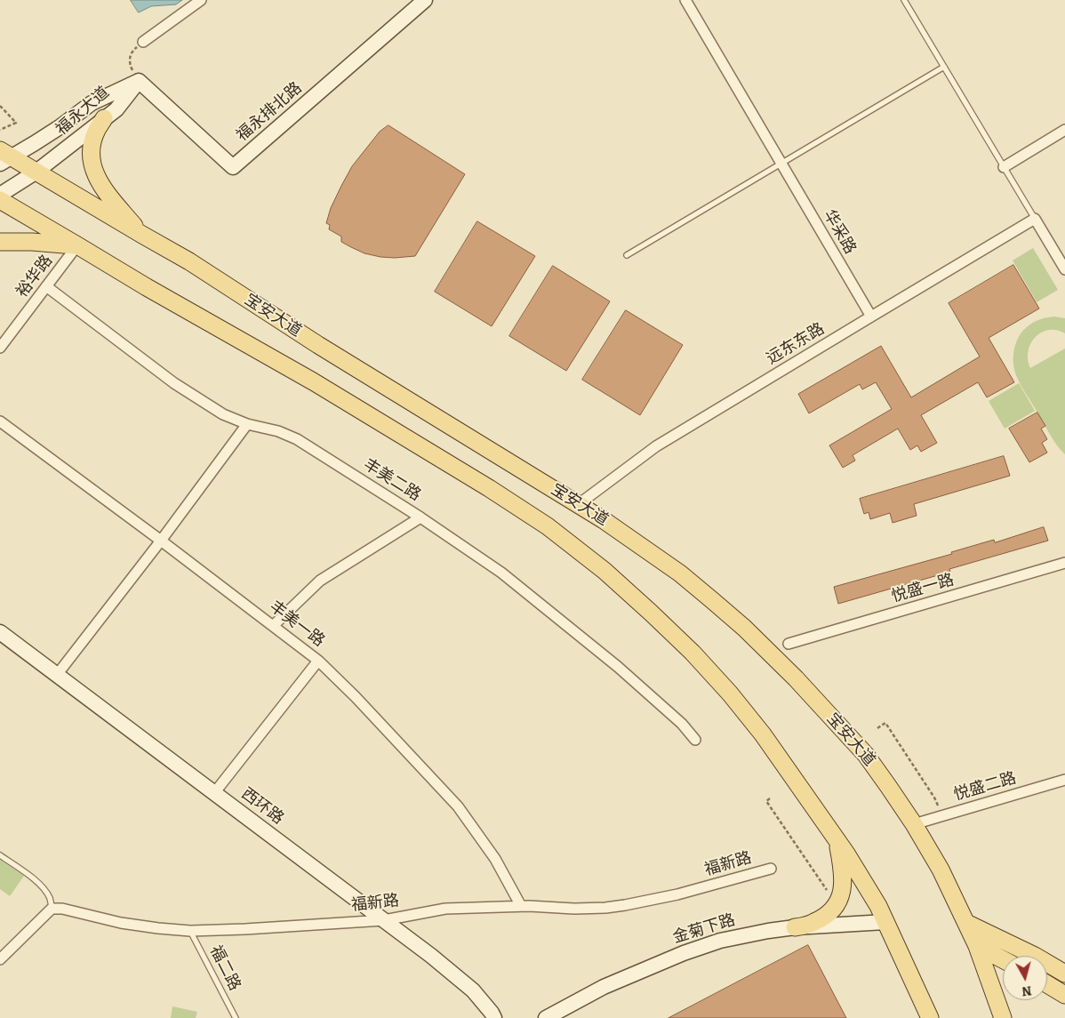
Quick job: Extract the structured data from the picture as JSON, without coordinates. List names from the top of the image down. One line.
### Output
{"streets":{"main road":["宝安大道"],"street":["福永大道","福永排北路","华采路","裕华路","远东东路","丰美二路","悦盛一路","丰美一路","悦盛二路","西环路","福新路","金菊下路"],"lane":["福二路"]},"crossings":[["福永大道","福永排北路"],["福永大道","宝安大道"],["华采路","远东东路"],["裕华路","丰美二路"],["宝安大道","远东东路"],["宝安大道","悦盛二路"],["丰美一路","福新路"],["西环路","福新路"],["福新路","福二路"]],"north":"bottom"}
